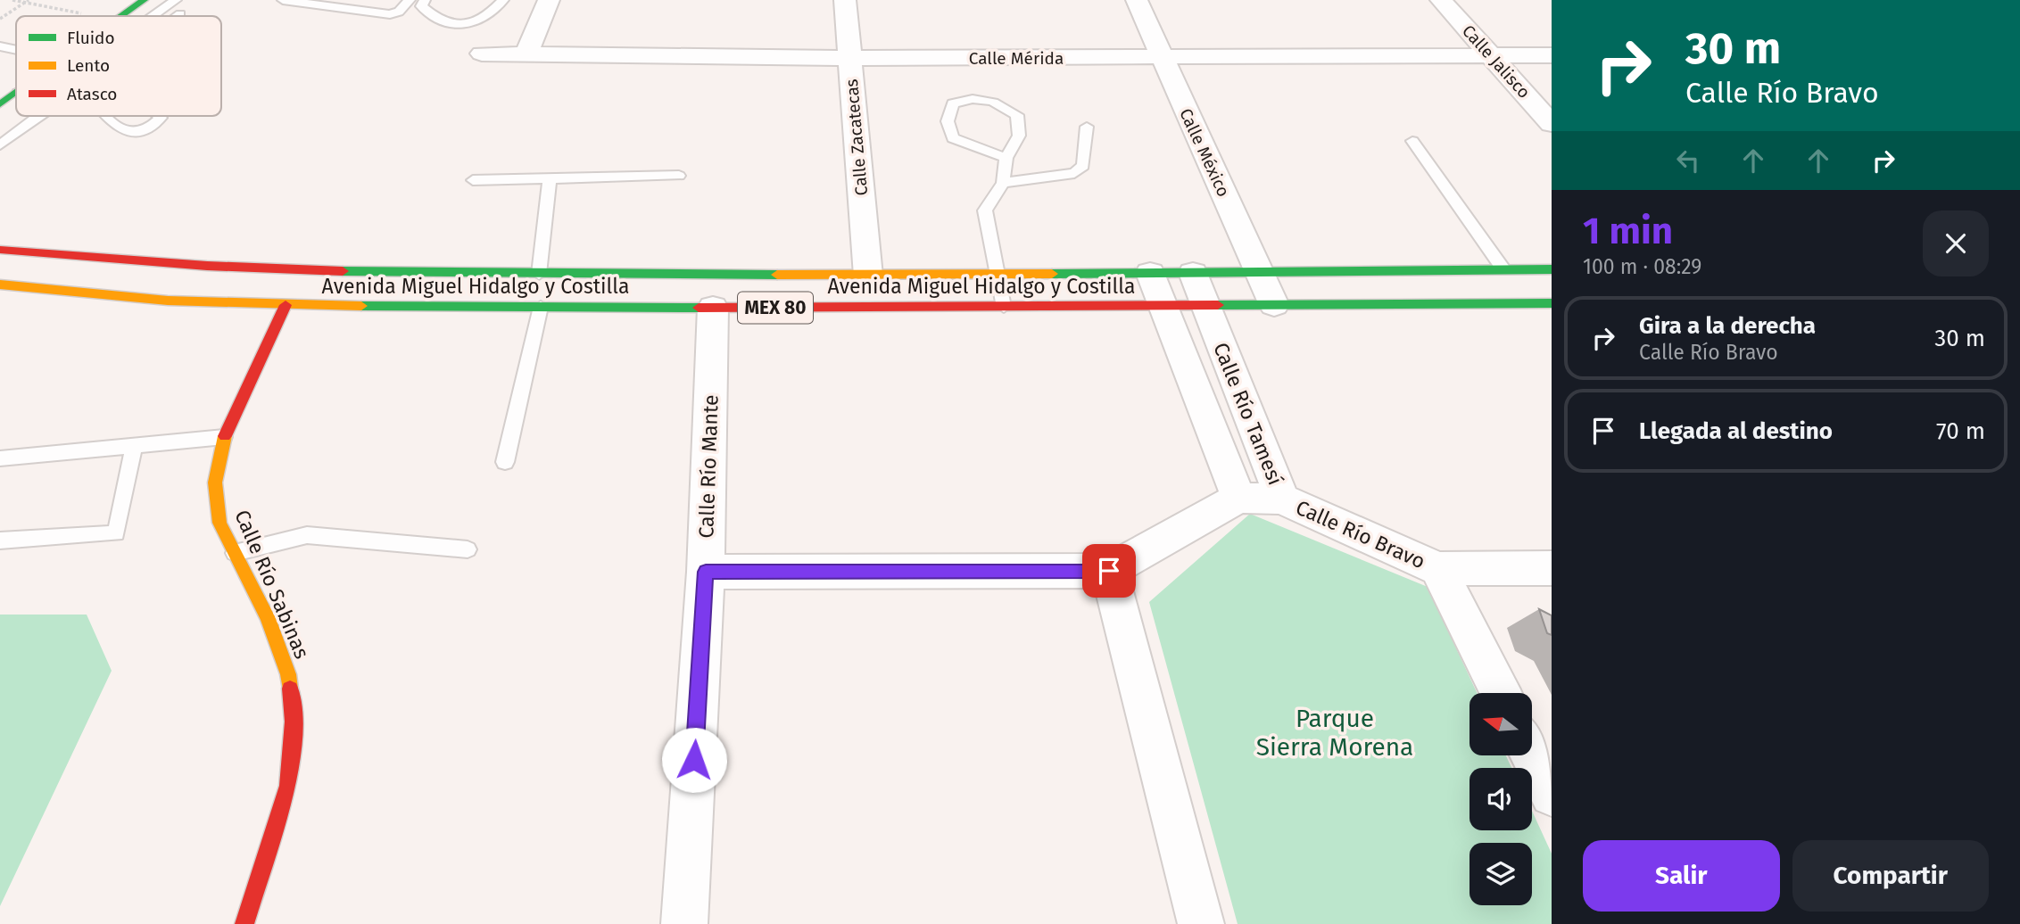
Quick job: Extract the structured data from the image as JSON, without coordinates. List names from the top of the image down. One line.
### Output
{"streets":{"main road":["Avenida Miguel Hidalgo y Costilla","MEX 80","Calle Río Sabinas"],"street":["Calle Mérida","Calle Jalisco","Calle Zacatecas","Calle México","Calle Río Tamesí","Calle Río Mante","Calle Río Bravo"]},"crossings":[["Calle Mérida","Calle Jalisco"],["Calle Mérida","Calle Zacatecas"],["Calle Mérida","Calle México"],["Calle Zacatecas","Avenida Miguel Hidalgo y Costilla"],["Calle México","Avenida Miguel Hidalgo y Costilla"],["Avenida Miguel Hidalgo y Costilla","Calle Río Tamesí"],["Avenida Miguel Hidalgo y Costilla","Calle Río Mante"],["Avenida Miguel Hidalgo y Costilla","Calle Río Sabinas"],["Calle Río Tamesí","Calle Río Bravo"]],"parks":["Parque Sierra Morena"],"legend":["Fluido","Lento","Atasco"],"north":"left","page":{"turn":["30 m","Calle Río Bravo"],"heading":["1 min","100 m · 08:29"],"list":[{"name":"Gira a la derecha","note":"Calle Río Bravo","value":"30 m"},{"name":"Llegada al destino","value":"70 m"}],"buttons":["Salir","Compartir"]}}
